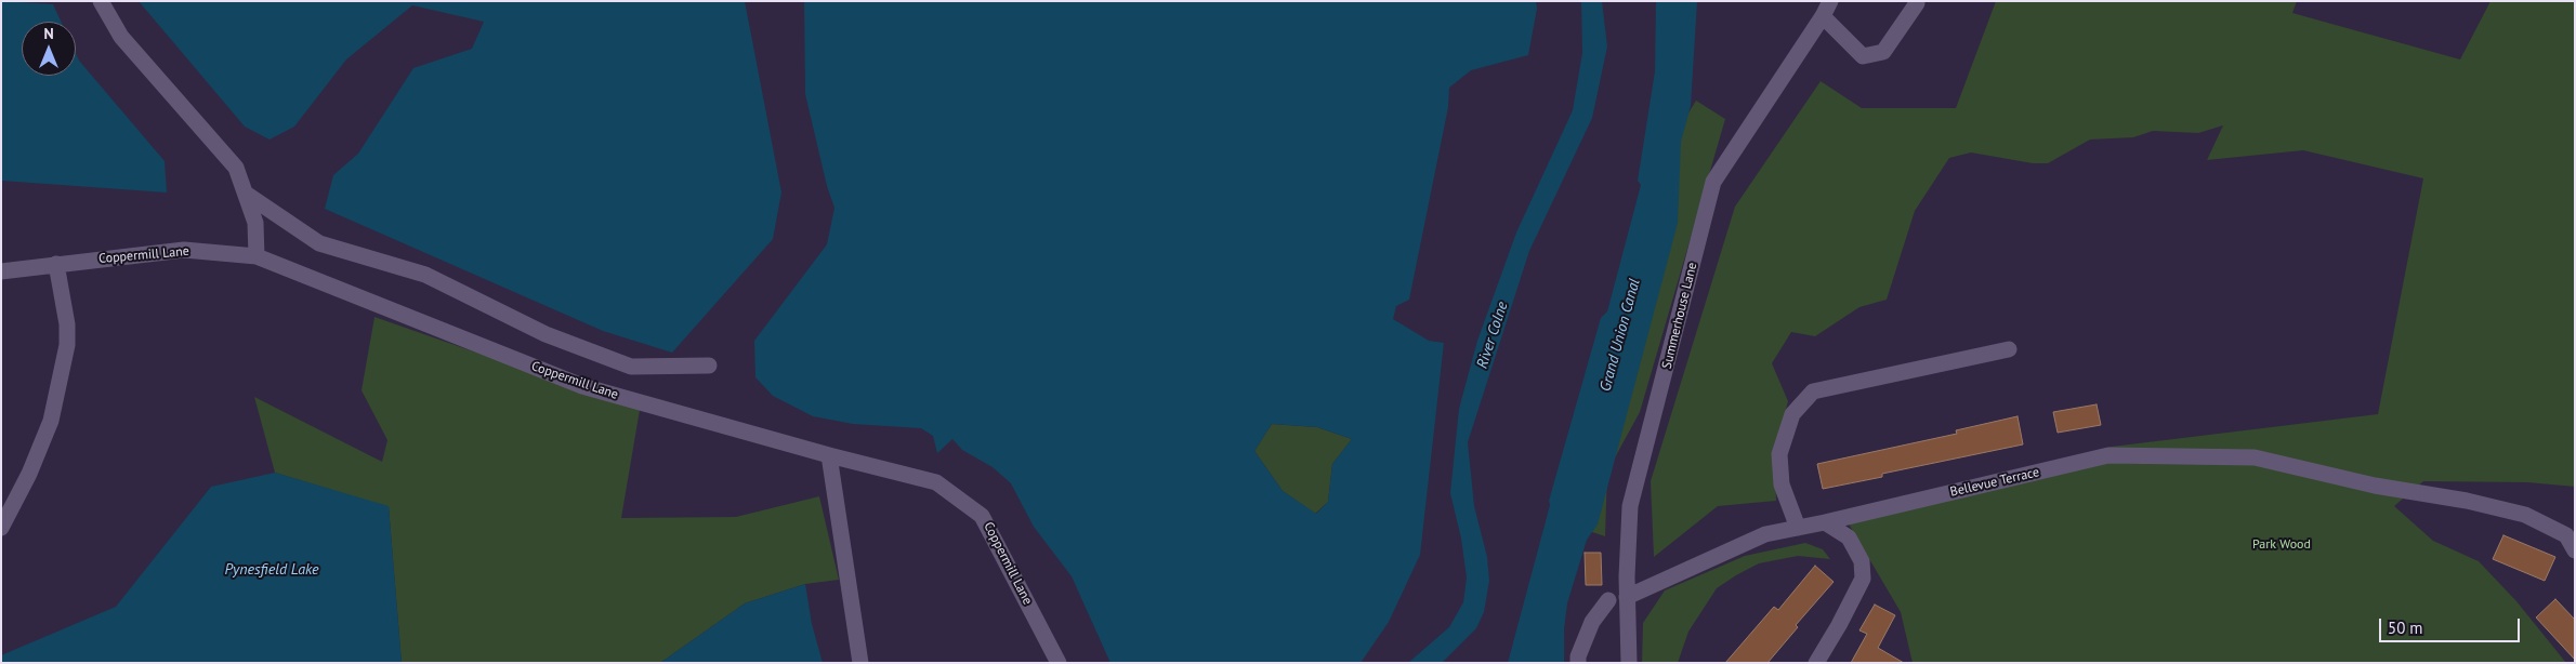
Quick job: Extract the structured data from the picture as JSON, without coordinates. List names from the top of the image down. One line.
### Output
{"streets":{"street":["Coppermill Lane","Summerhouse Lane","Bellevue Terrace"]},"crossings":[["Summerhouse Lane","Bellevue Terrace"]],"water":["River Colne","Grand Union Canal","Pynesfield Lake"],"parks":["Park Wood"],"scale_bar":"50 m","north":"top"}
